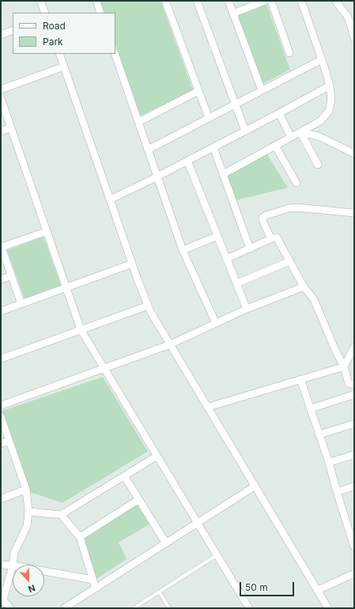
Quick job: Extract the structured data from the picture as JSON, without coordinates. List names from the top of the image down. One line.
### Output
{"legend":["Road","Park"],"scale_bar":"50 m","north":"bottom"}
